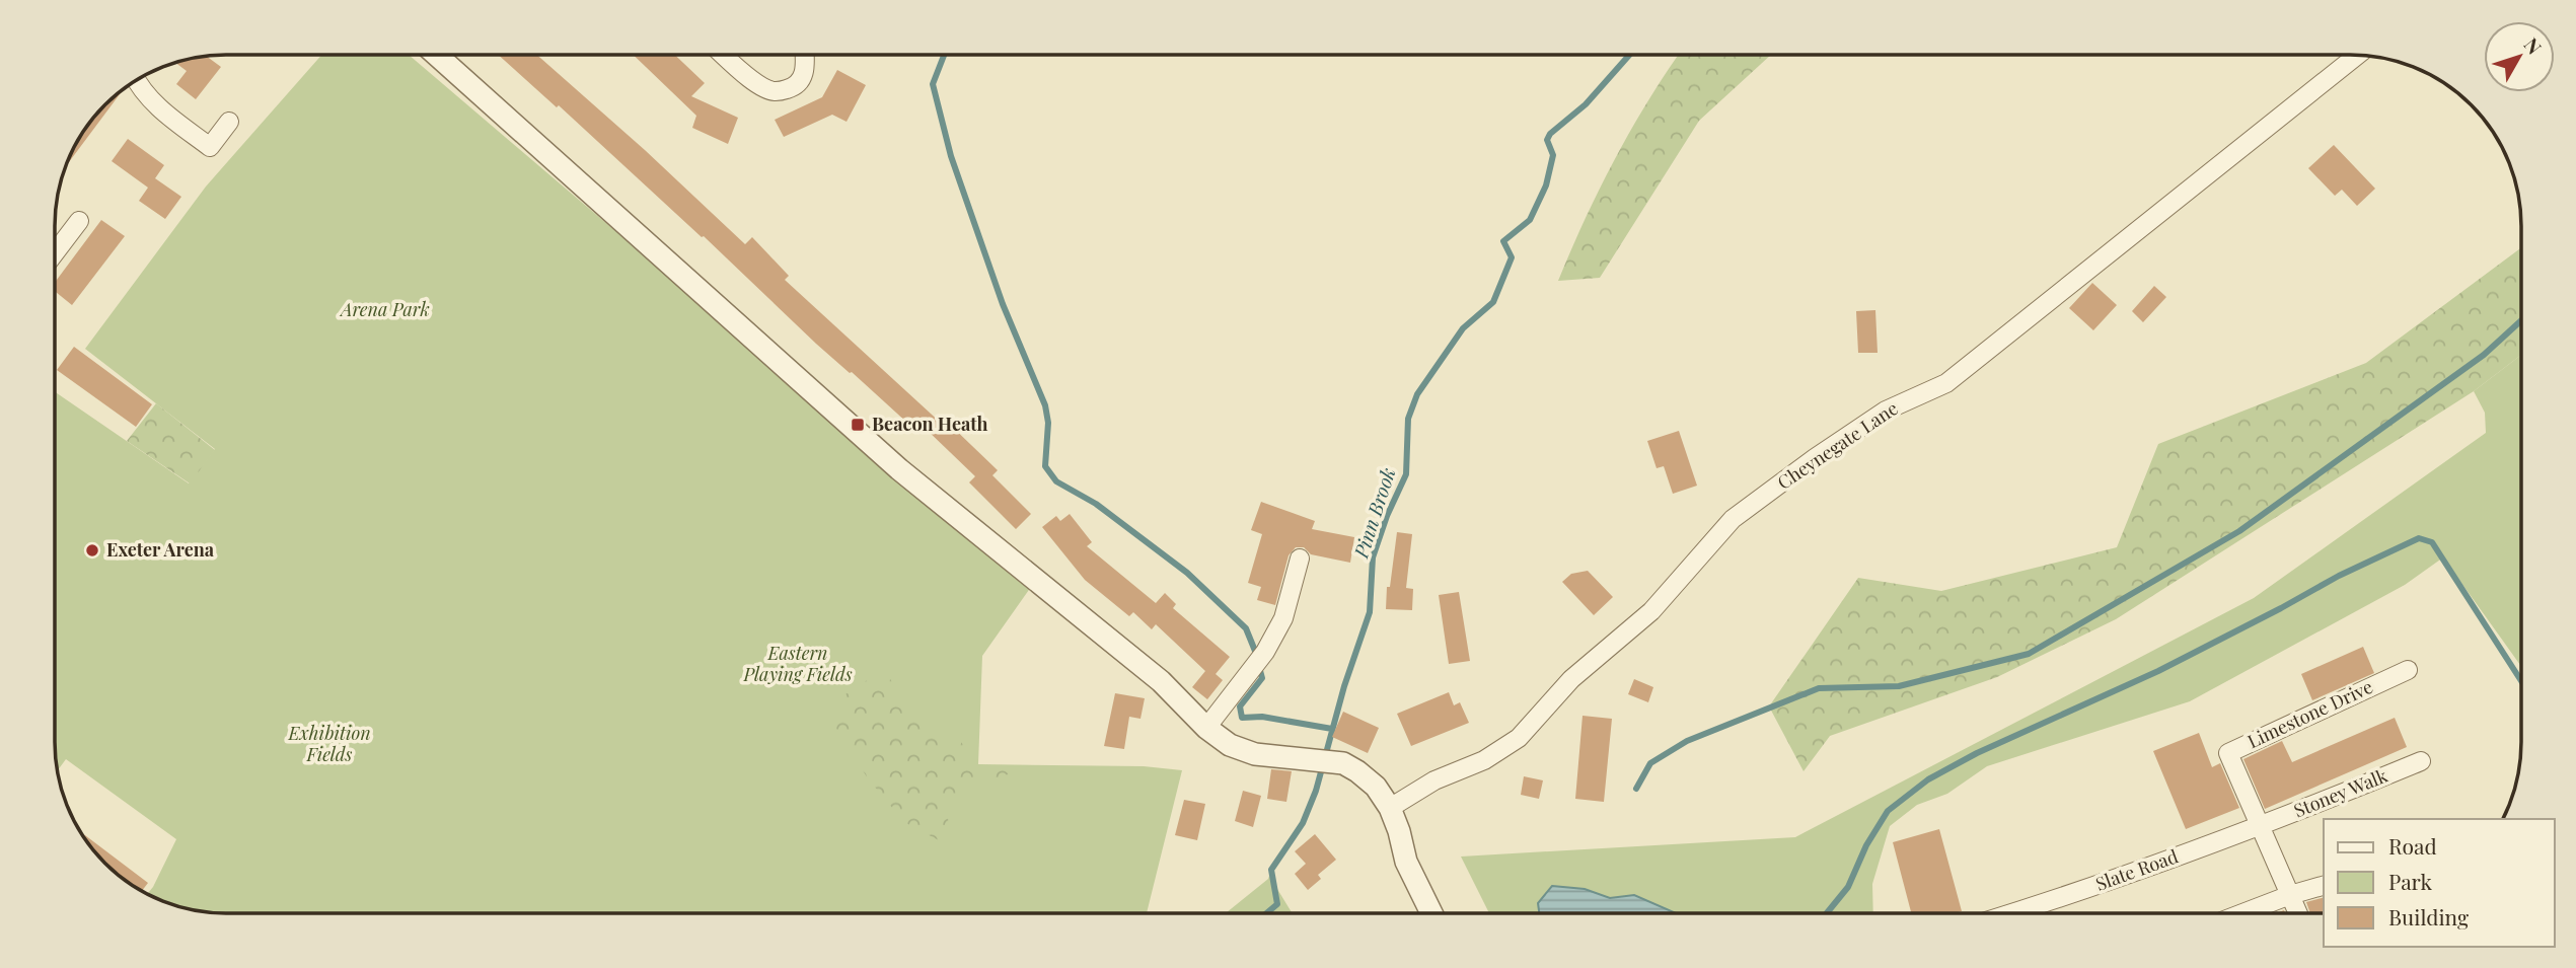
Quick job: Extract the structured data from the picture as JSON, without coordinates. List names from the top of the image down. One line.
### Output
{"streets":{"street":["Cheynegate Lane","Limestone Drive","Stoney Walk","Slate Road"]},"crossings":[["Limestone Drive","Stoney Walk"],["Limestone Drive","Slate Road"],["Stoney Walk","Slate Road"]],"water":["Pinn Brook"],"parks":["Arena Park","Eastern Playing Fields","Exhibition Fields"],"places":{"transit":["Beacon Heath"],"other":["Exeter Arena"]},"legend":["Road","Park","Building"],"north":"top right"}
